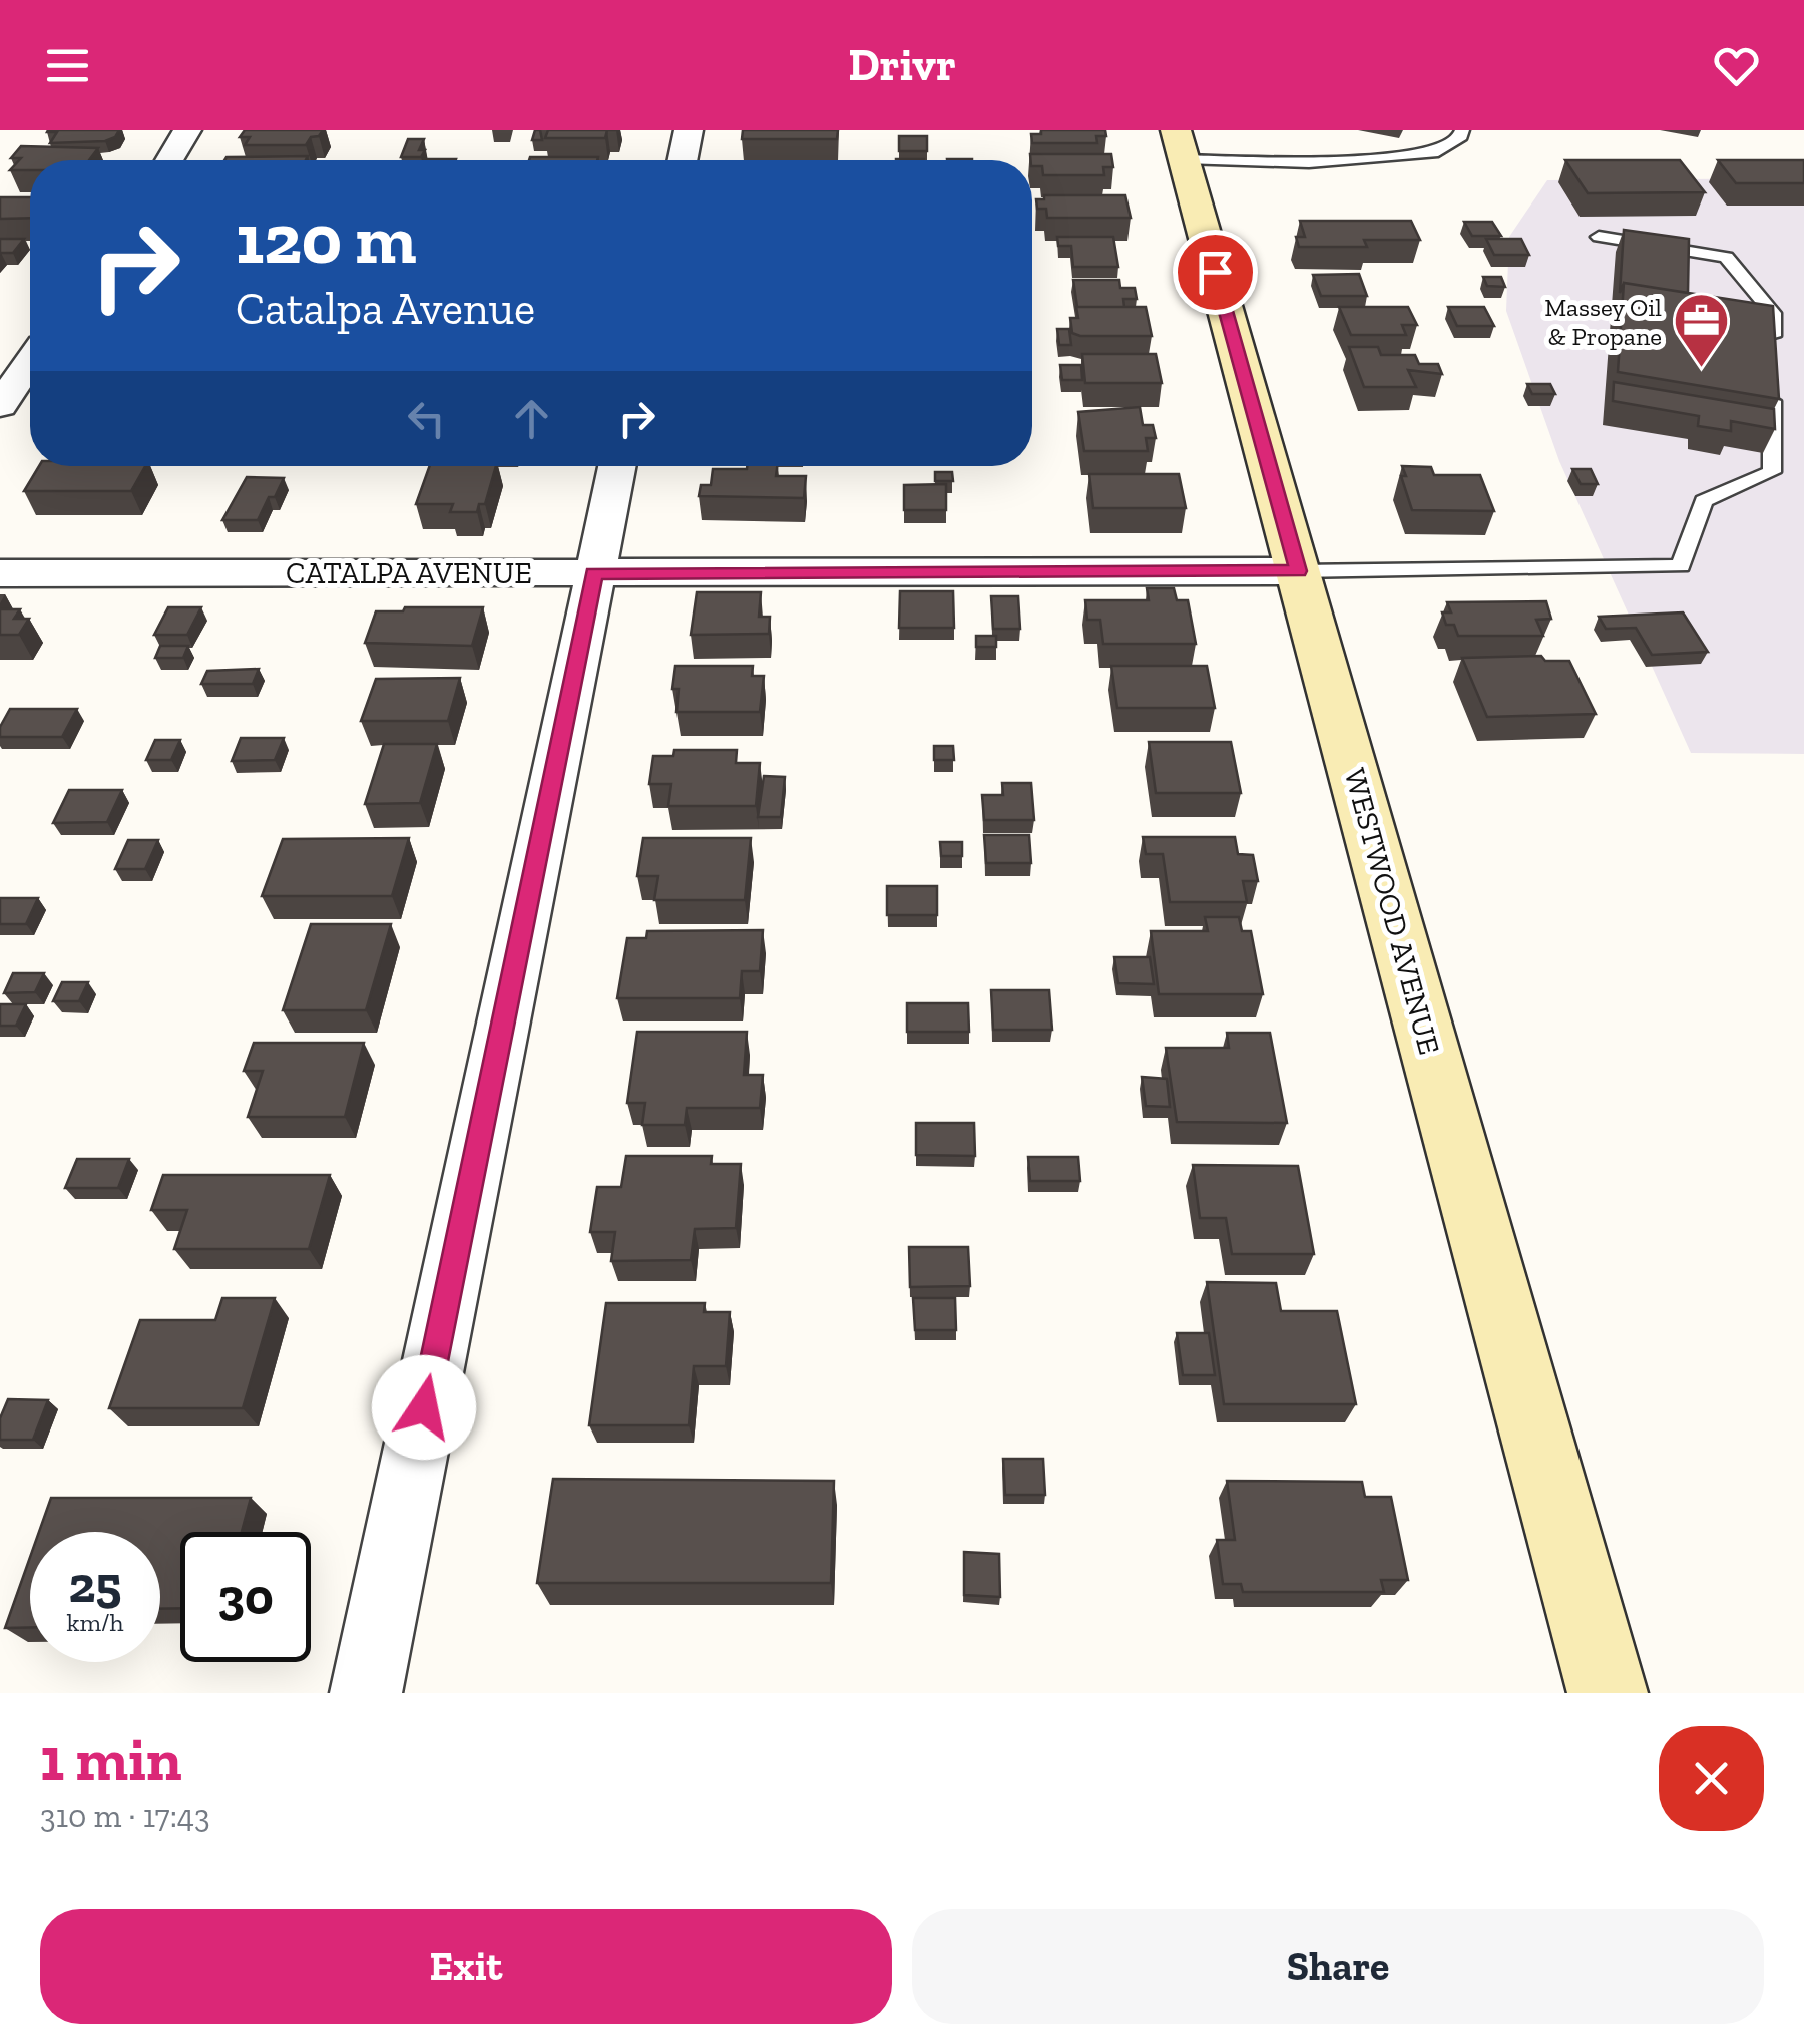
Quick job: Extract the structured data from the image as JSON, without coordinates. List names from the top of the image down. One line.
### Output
{"streets":{"main road":["WESTWOOD AVENUE"],"street":["CATALPA AVENUE"]},"crossings":[["CATALPA AVENUE","WESTWOOD AVENUE"]],"places":{"office":["Massey Oil & Propane"]},"page":{"header":"Drivr","turn":["120 m","Catalpa Avenue"],"speed":"25 km/h","limit":"30","heading":["1 min","310 m · 17:43"],"buttons":["Exit","Share"]}}
